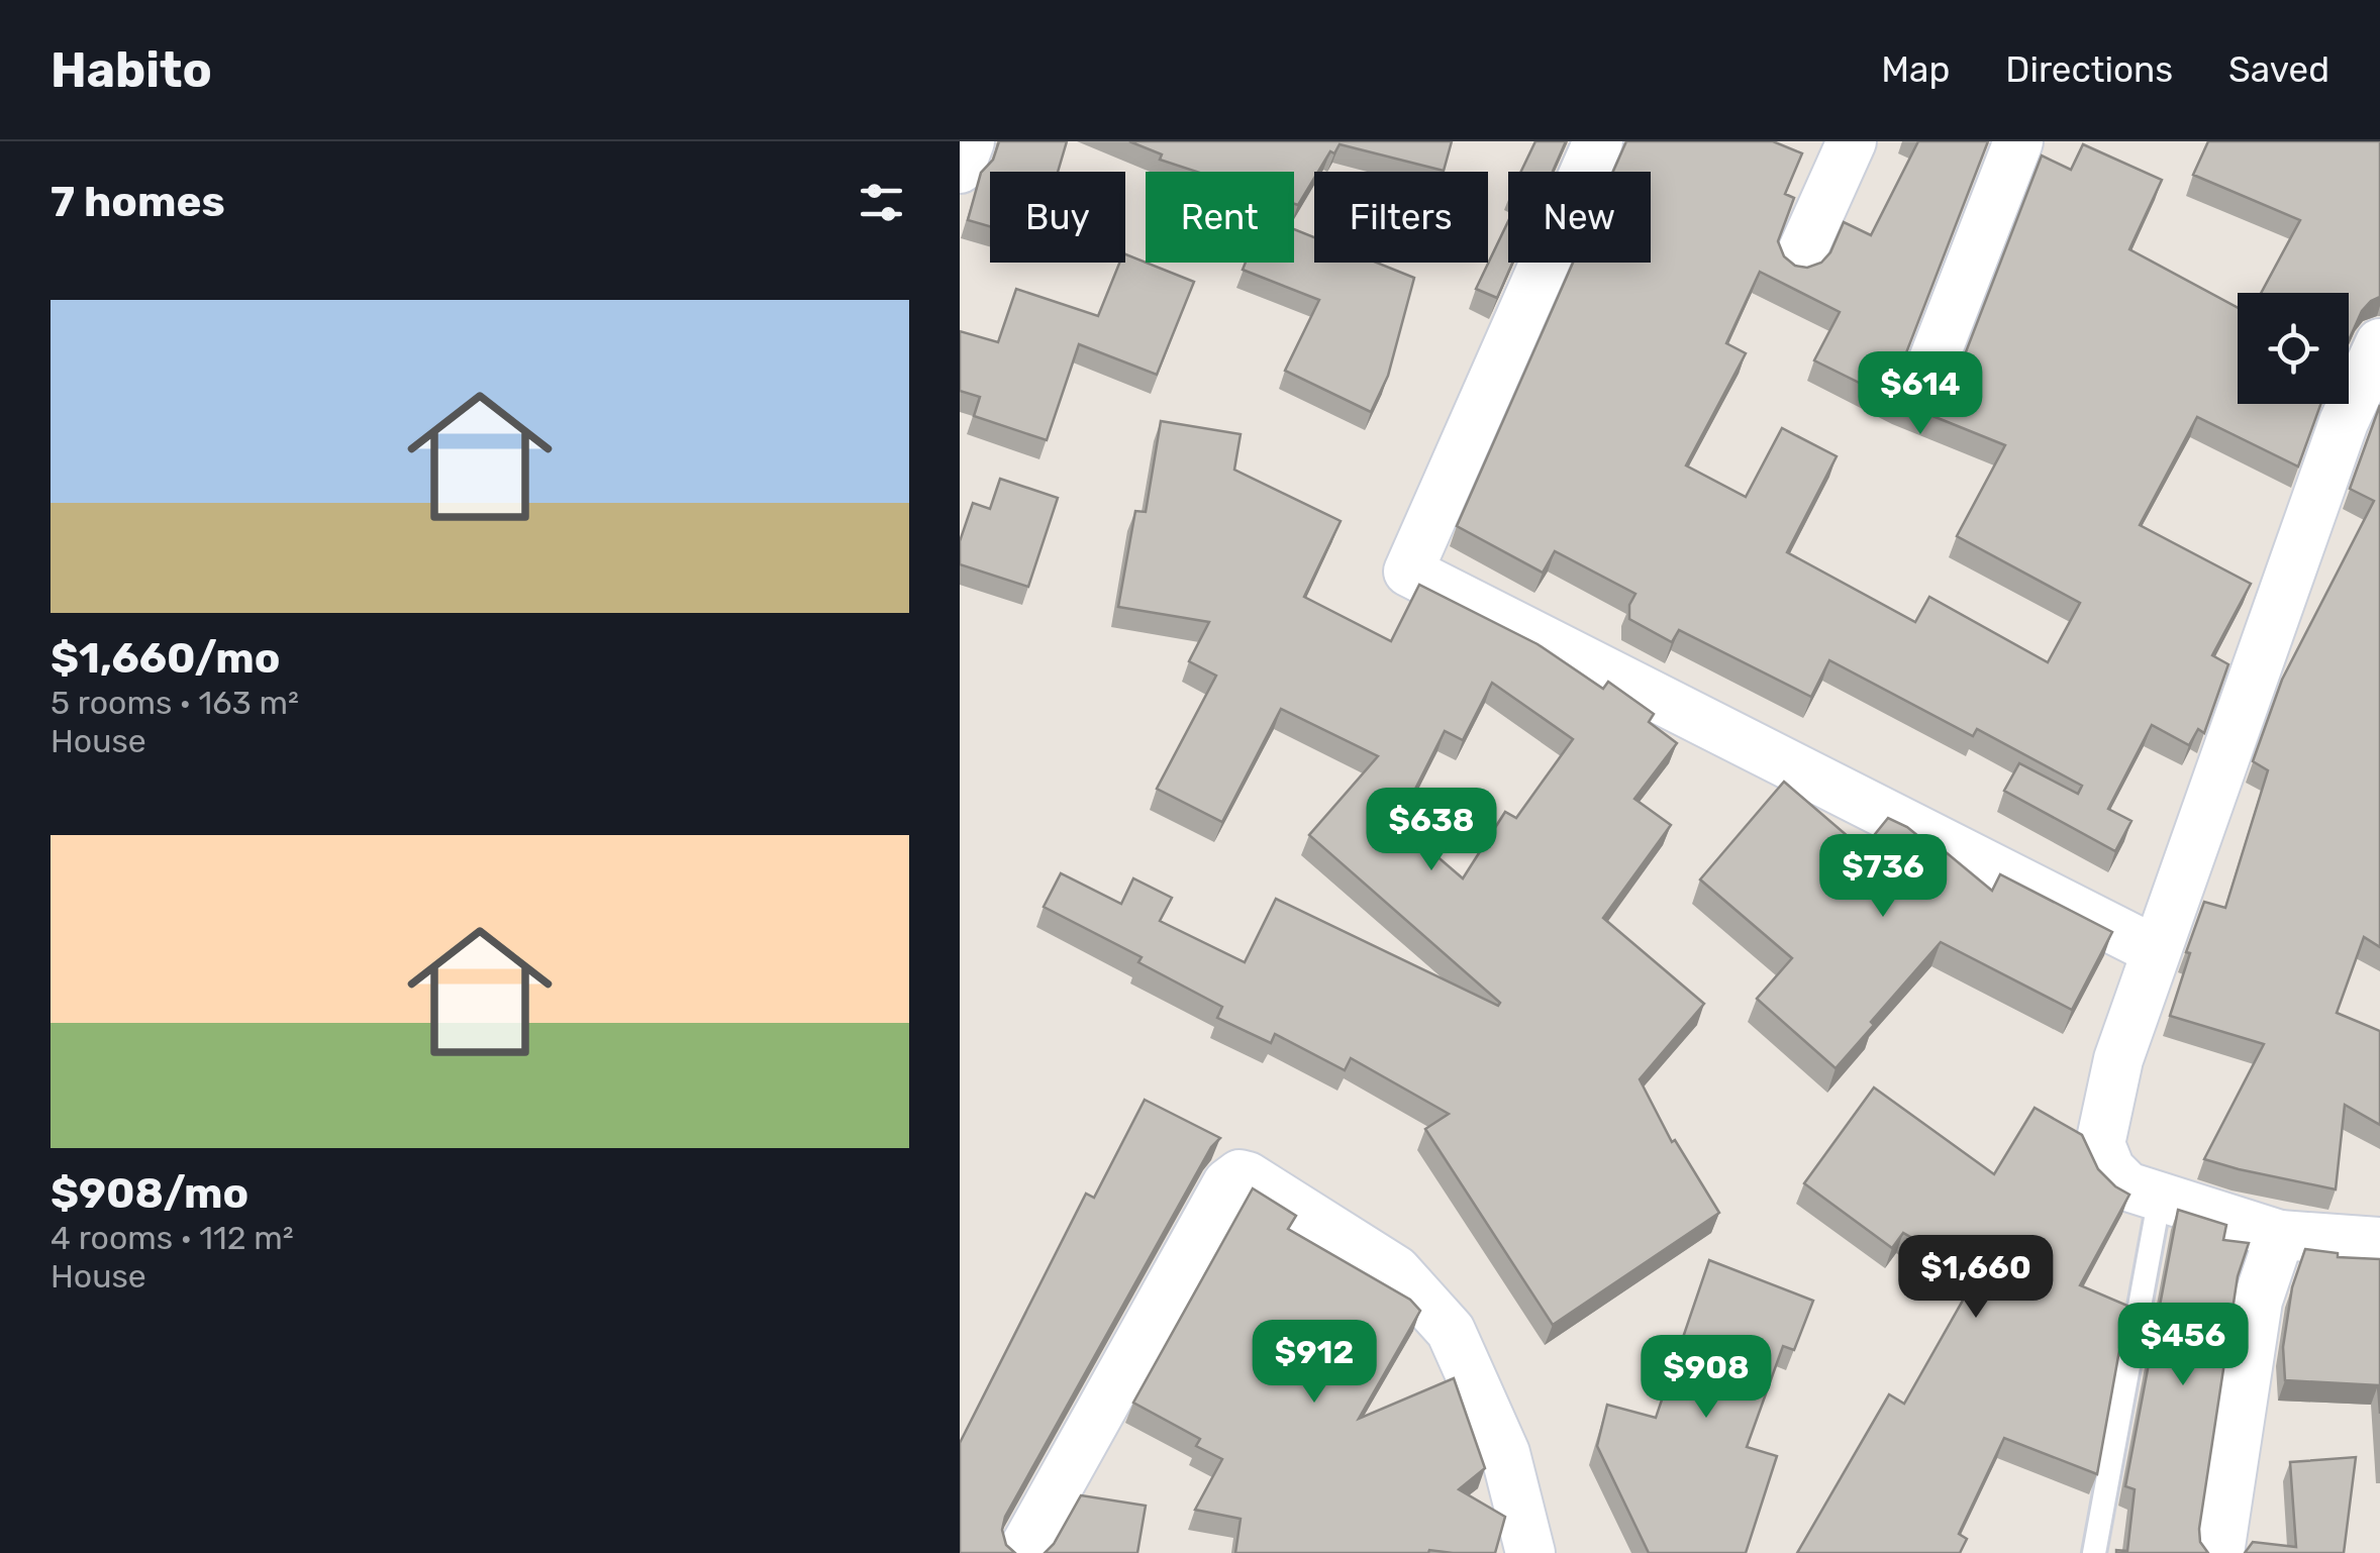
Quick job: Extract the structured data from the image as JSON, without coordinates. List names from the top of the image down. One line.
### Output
{"page":{"header":"Habito","nav":["Map","Directions","Saved"],"heading":"7 homes","chip":["Buy","Rent","Filters","New"],"list":[{"name":"$1,660/mo","note":"5 rooms · 163 m² · House"},{"name":"$908/mo","note":"4 rooms · 112 m² · House"}],"price":["$614","$638","$736","$1,660","$456","$912","$908"]}}
